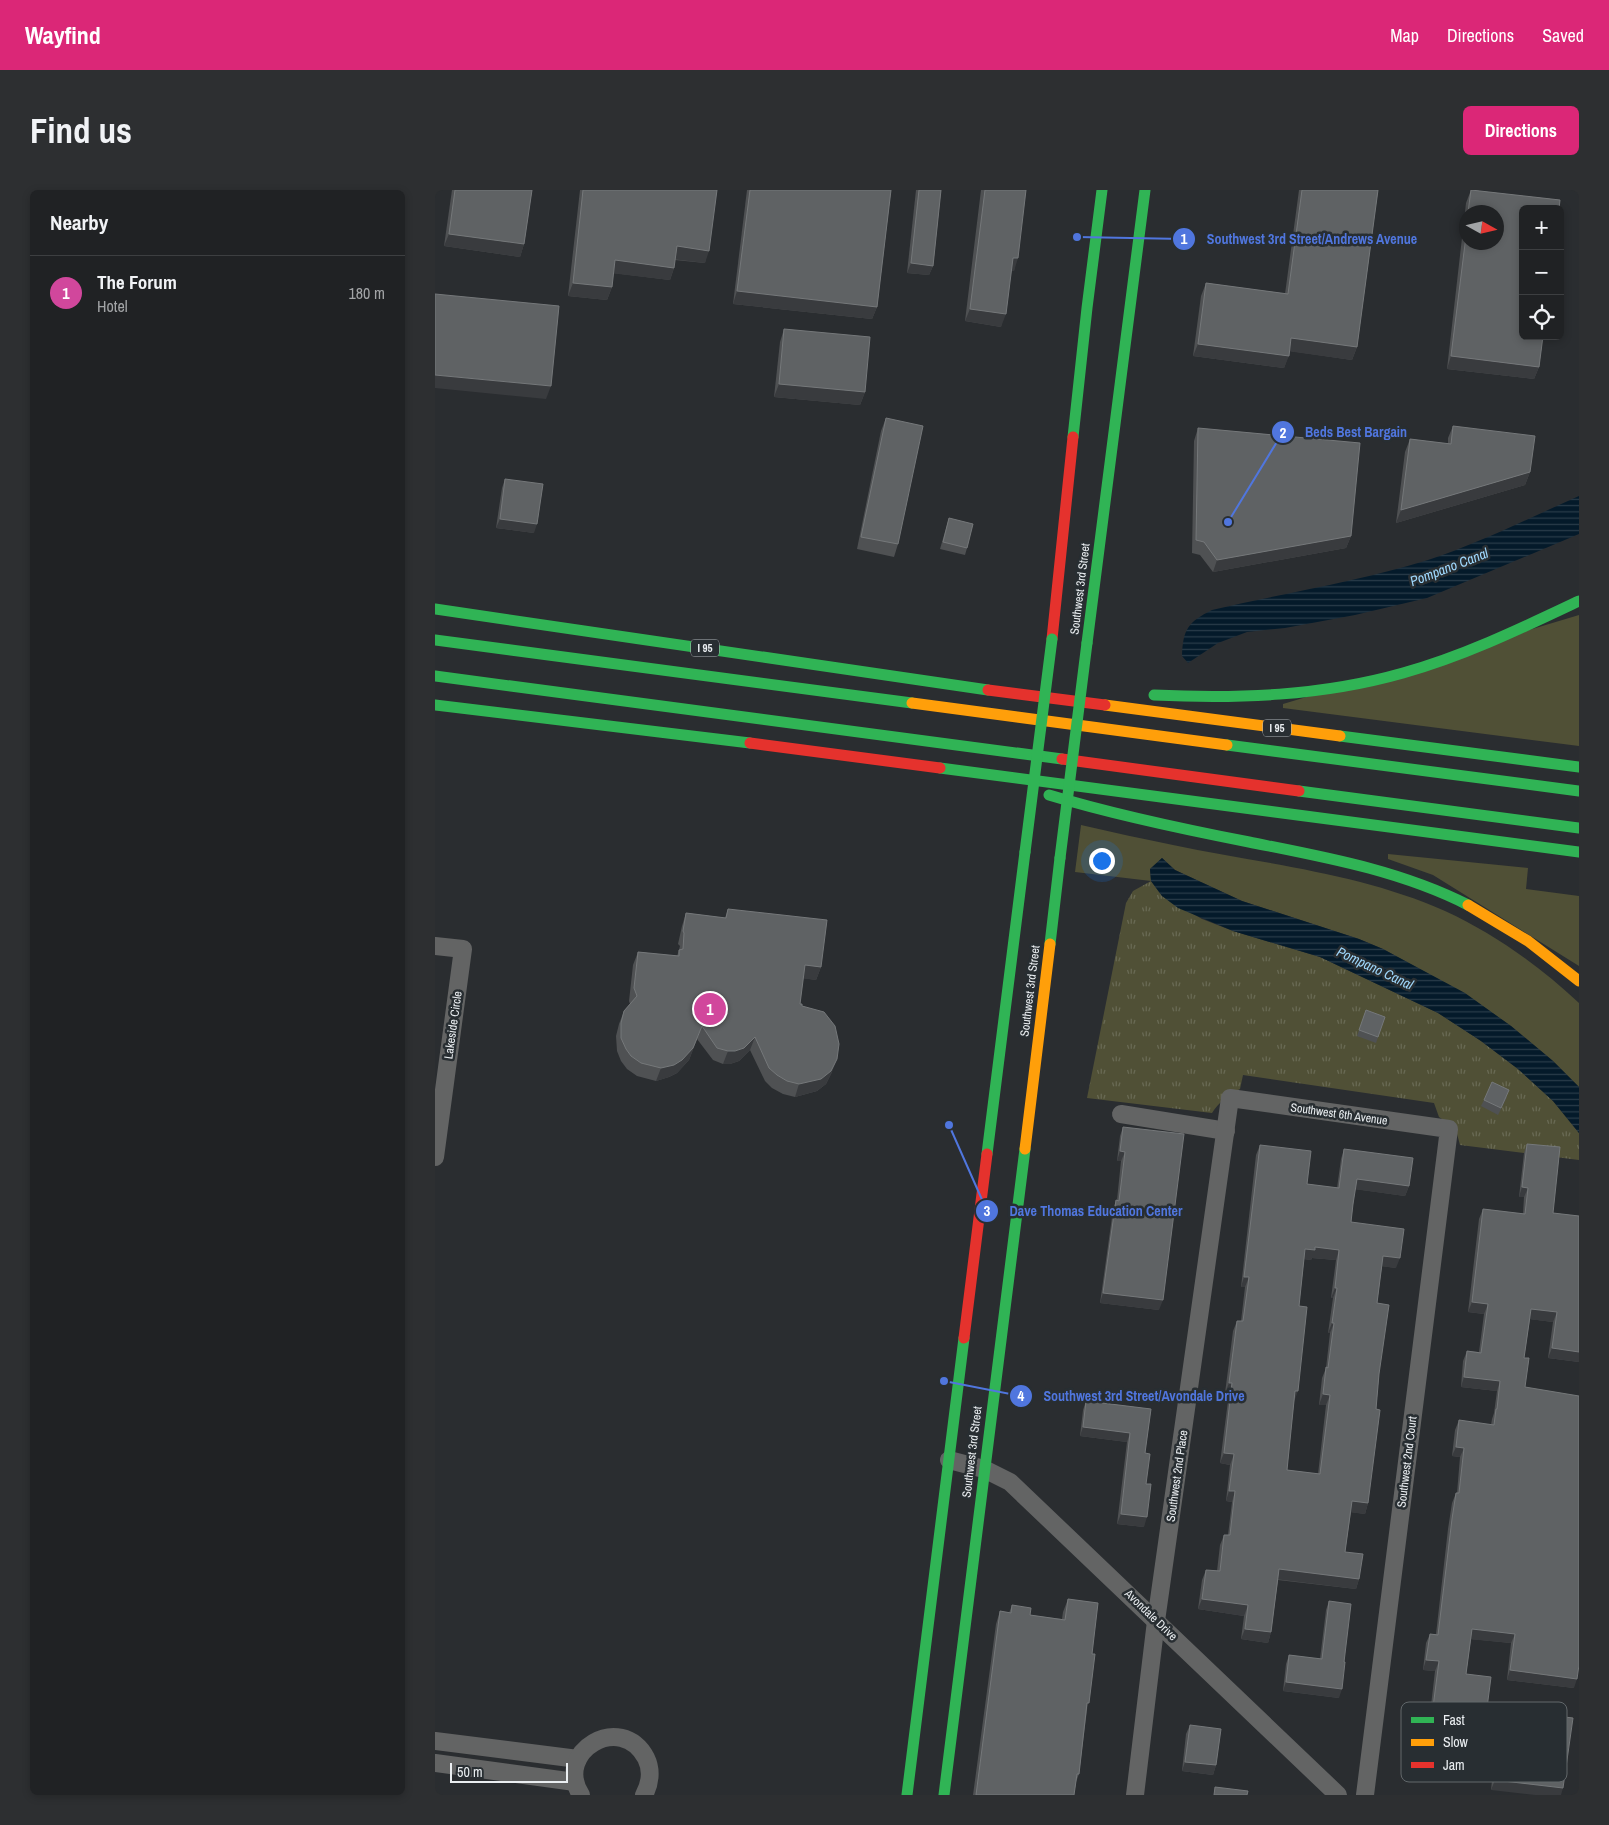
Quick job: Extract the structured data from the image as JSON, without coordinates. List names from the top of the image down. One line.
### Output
{"streets":{"main road":["Southwest 3rd Street","I 95"],"street":["Lakeside Circle","Southwest 6th Avenue","Southwest 2nd Court","Southwest 2nd Place","Avondale Drive"]},"crossings":[["Southwest 3rd Street","Avondale Drive"],["Southwest 6th Avenue","Southwest 2nd Court"],["Southwest 6th Avenue","Southwest 2nd Place"],["Southwest 2nd Place","Avondale Drive"]],"water":["Pompano Canal"],"places":["Southwest 3rd Street/Andrews Avenue","Beds Best Bargain","Dave Thomas Education Center","Southwest 3rd Street/Avondale Drive"],"legend":["Fast","Slow","Jam"],"scale_bar":"50 m","north":"right","page":{"header":"Wayfind","nav":["Map","Directions","Saved"],"buttons":"Directions","title":"Find us","heading":"Nearby","map_buttons":["+","−"],"list":[{"mark":"1","name":"The Forum","note":"Hotel","value":"180 m"}],"pins":"1","scale":"50 m"}}
